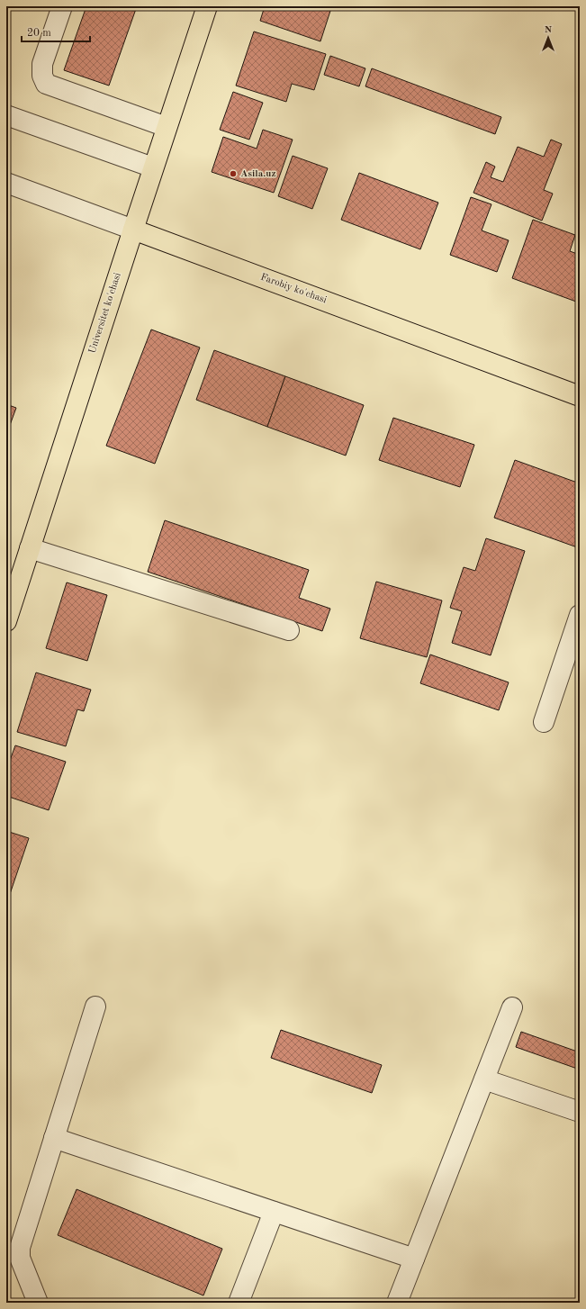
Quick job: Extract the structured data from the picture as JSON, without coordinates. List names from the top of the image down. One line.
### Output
{"streets":{"main road":["Farobiy ko'chasi","Universitet ko'chasi"]},"crossings":[["Farobiy ko'chasi","Universitet ko'chasi"]],"places":["Asila.uz"],"scale_bar":"20 m","north":"top"}
